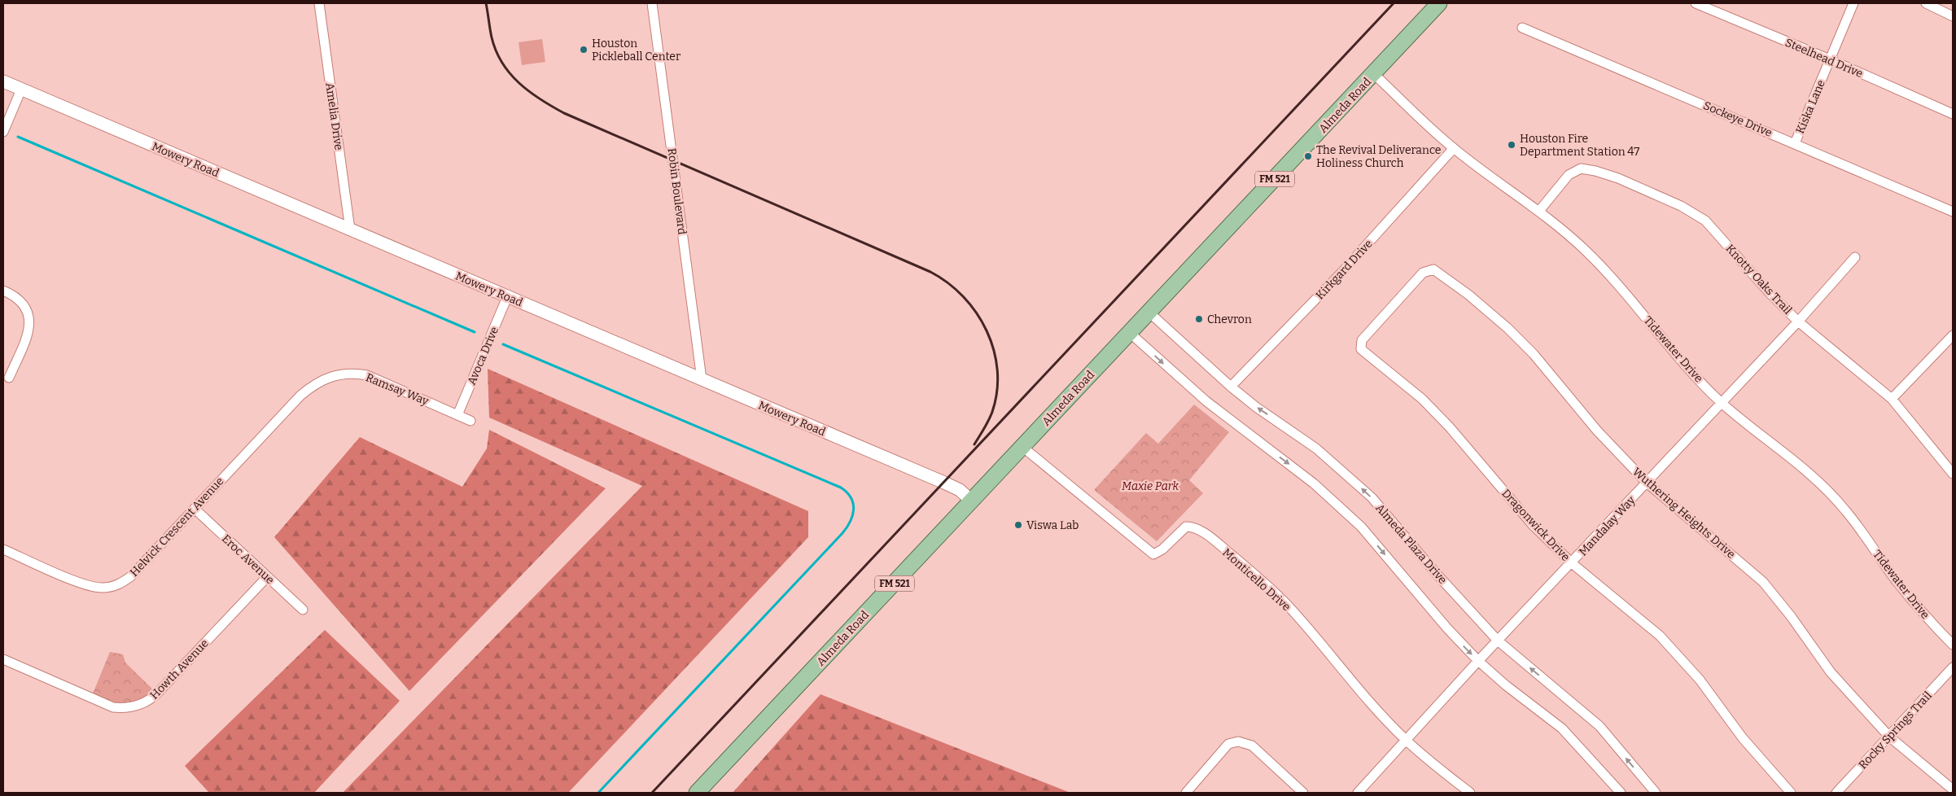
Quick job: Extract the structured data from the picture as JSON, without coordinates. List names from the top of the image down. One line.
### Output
{"streets":{"main road":["Almeda Road","FM 521"],"street":["Steelhead Drive","Kiska Lane","Amelia Drive","Sockeye Drive","Mowery Road","Robin Boulevard","Kirkgard Drive","Knotty Oaks Trail","Tidewater Drive","Avoca Drive","Ramsay Way","Wuthering Heights Drive","Dragonwick Drive","Mandalay Way","Helvick Crescent Avenue","Almeda Plaza Drive","Eroc Avenue","Monticello Drive","Howth Avenue","Rocky Springs Trail"]},"crossings":[["Steelhead Drive","Kiska Lane"],["Almeda Road","Mowery Road"],["Almeda Road","Tidewater Drive"],["Almeda Road","Almeda Plaza Drive"],["Almeda Road","Monticello Drive"],["Kiska Lane","Sockeye Drive"],["Amelia Drive","Mowery Road"],["Mowery Road","Robin Boulevard"],["Mowery Road","Avoca Drive"],["Kirkgard Drive","Tidewater Drive"],["Kirkgard Drive","Almeda Plaza Drive"],["Knotty Oaks Trail","Tidewater Drive"],["Knotty Oaks Trail","Mandalay Way"],["Tidewater Drive","Mandalay Way"],["Avoca Drive","Ramsay Way"],["Ramsay Way","Helvick Crescent Avenue"],["Wuthering Heights Drive","Dragonwick Drive"],["Wuthering Heights Drive","Mandalay Way"],["Wuthering Heights Drive","Rocky Springs Trail"],["Dragonwick Drive","Mandalay Way"],["Mandalay Way","Almeda Plaza Drive"],["Mandalay Way","Monticello Drive"],["Helvick Crescent Avenue","Eroc Avenue"],["Eroc Avenue","Howth Avenue"]],"parks":["Maxie Park"],"places":["Houston Pickleball Center","Houston Fire Department Station 47","The Revival Deliverance Holiness Church","Chevron","Viswa Lab"]}
